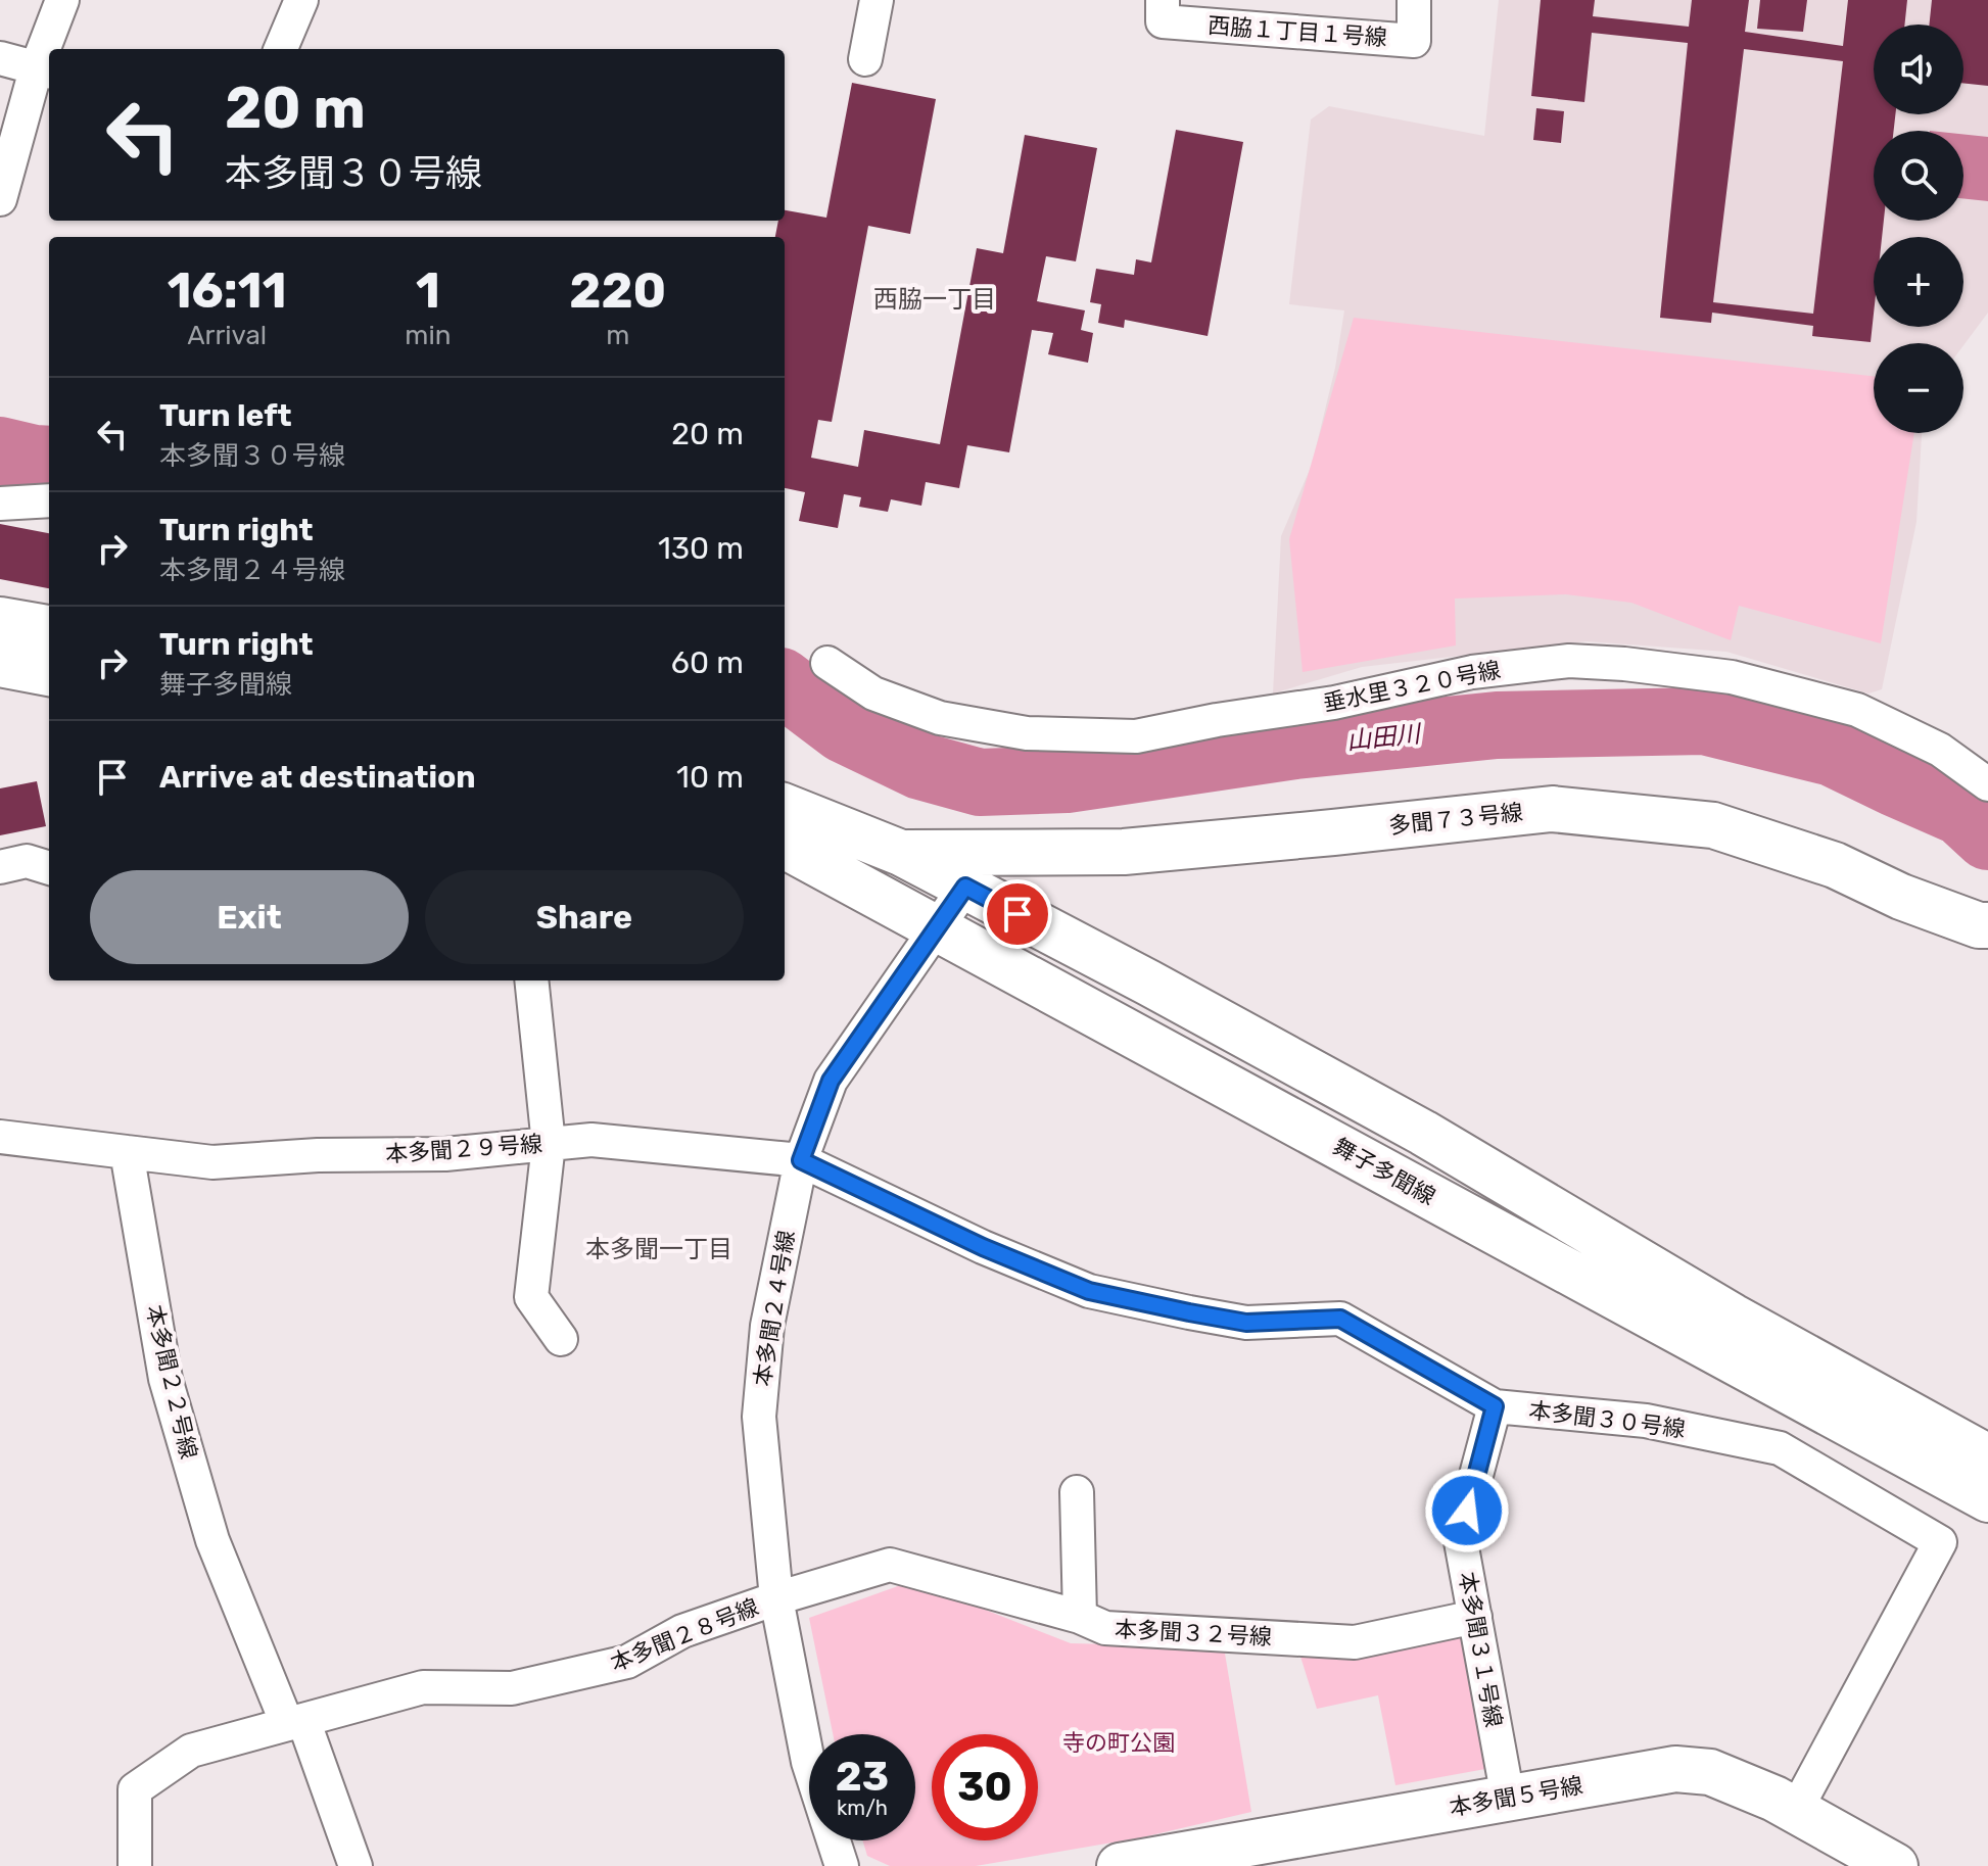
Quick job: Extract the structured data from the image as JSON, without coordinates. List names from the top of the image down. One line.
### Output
{"streets":{"street":["西脇１丁目１号線","垂水里３２０号線","多聞７３号線","本多聞２９号線","舞子多聞線","本多聞２４号線","本多聞２２号線","本多聞３０号線","本多聞３２号線","本多聞２８号線","本多聞３１号線","本多聞５号線"]},"crossings":[["本多聞２９号線","本多聞２４号線"],["本多聞２９号線","本多聞２２号線"],["本多聞２９号線","本多聞３０号線"],["舞子多聞線","本多聞２４号線"],["本多聞２４号線","本多聞３０号線"],["本多聞２４号線","本多聞３２号線"],["本多聞２４号線","本多聞２８号線"],["本多聞２２号線","本多聞２８号線"],["本多聞３０号線","本多聞３１号線"],["本多聞３０号線","本多聞５号線"],["本多聞３２号線","本多聞２８号線"],["本多聞３２号線","本多聞３１号線"],["本多聞３１号線","本多聞５号線"]],"districts":["西脇一丁目","本多聞一丁目"],"water":["山田川"],"parks":["寺の町公園"],"page":{"map_buttons":["+","−"],"turn":["20 m","本多聞３０号線"],"eta":["16:11","Arrival","1","min","220","m"],"list":[{"name":"Turn left","note":"本多聞３０号線","value":"20 m"},{"name":"Turn right","note":"本多聞２４号線","value":"130 m"},{"name":"Turn right","note":"舞子多聞線","value":"60 m"},{"name":"Arrive at destination","value":"10 m"}],"buttons":["Exit","Share"],"speed":"23 km/h","limit":"30"}}
